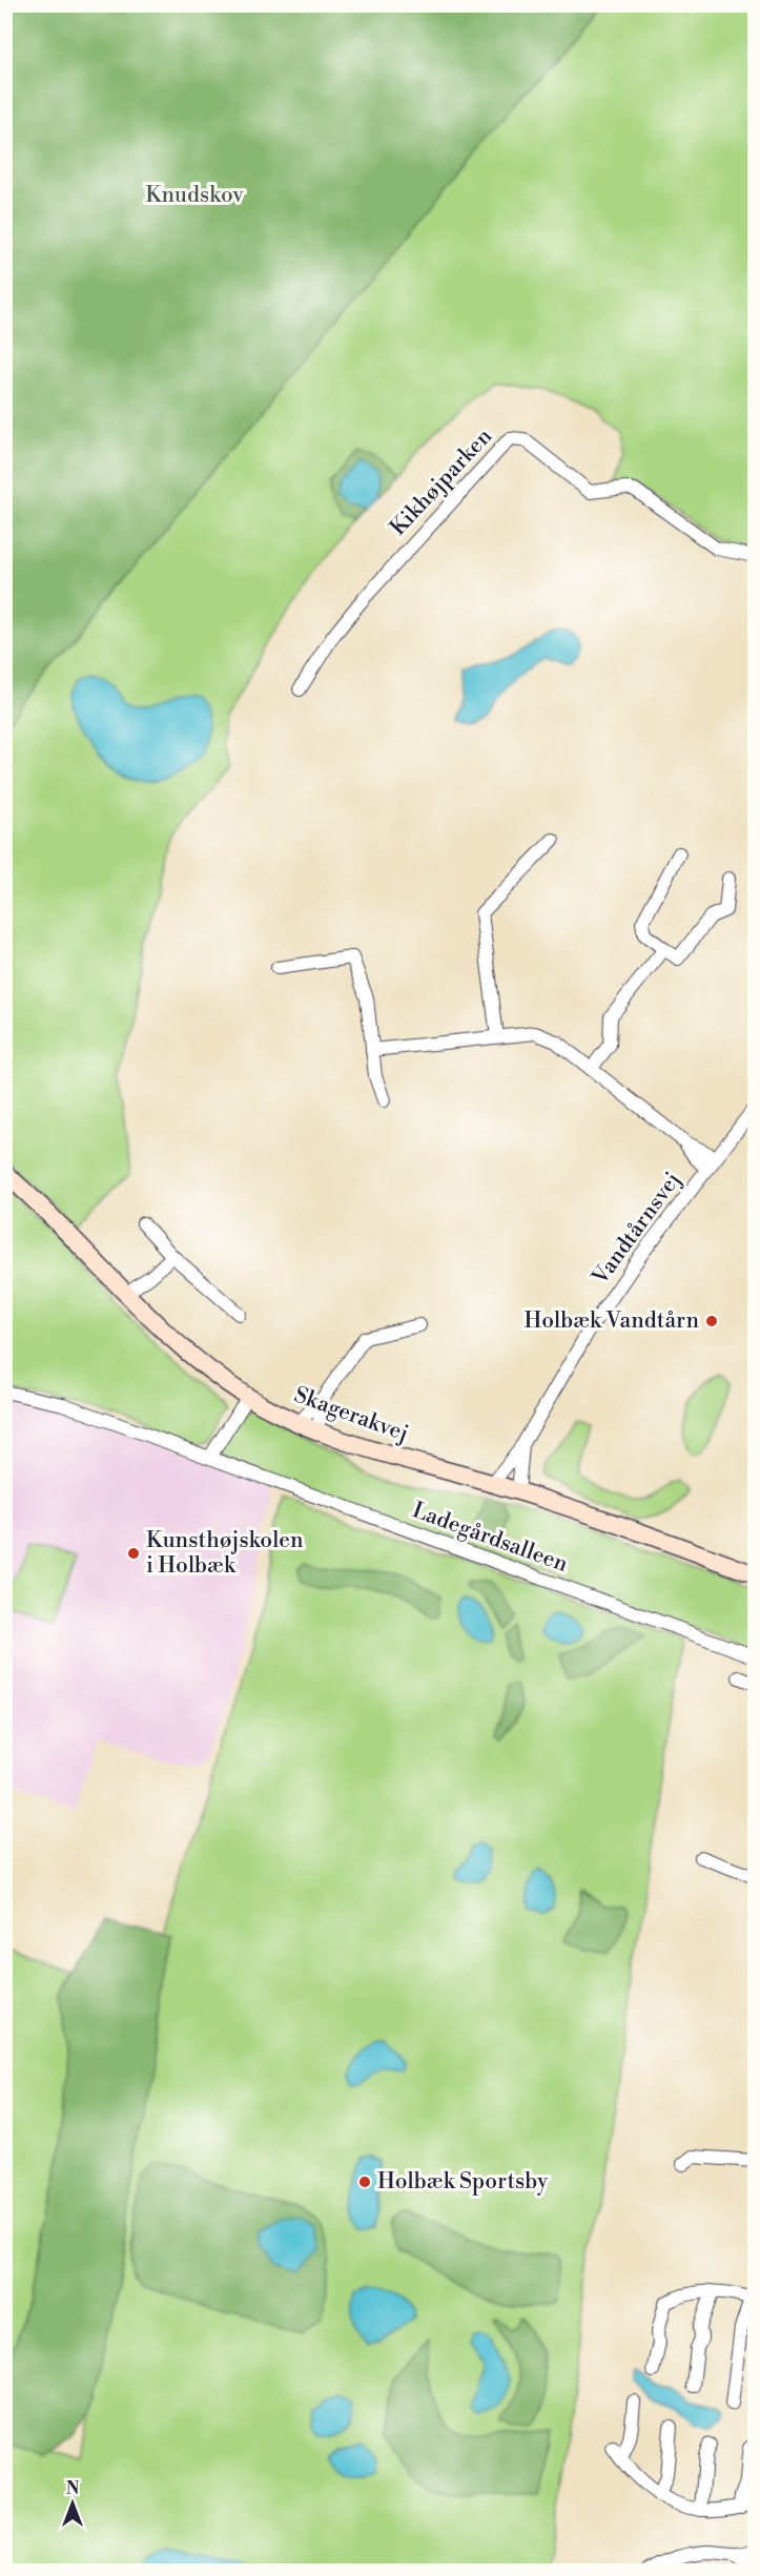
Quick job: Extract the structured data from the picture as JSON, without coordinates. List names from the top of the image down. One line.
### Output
{"streets":{"street":["Kikhøjparken","Vandtårnsvej","Skagerakvej","Ladegårdsalleen"]},"crossings":[["Vandtårnsvej","Skagerakvej"]],"parks":["Knudskov"],"places":["Holbæk Vandtårn","Kunsthøjskolen i Holbæk","Holbæk Sportsby"],"north":"top"}
